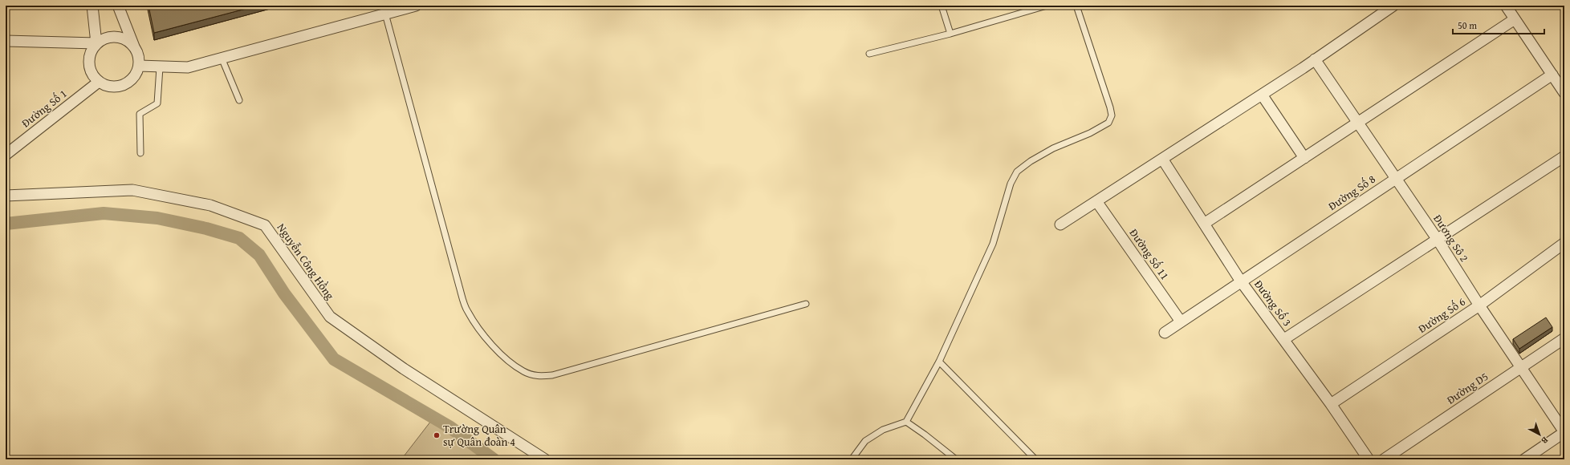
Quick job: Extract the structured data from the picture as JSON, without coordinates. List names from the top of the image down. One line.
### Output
{"streets":{"street":["Đường Số 1","Đường Số 8","Đương Sô 2","Đường Số 11","Nguyễn Công Hồng","Đường Số 3","Đường Số 6","Đường D5"]},"crossings":[["Đường Số 8","Đương Sô 2"],["Đường Số 8","Đường Số 11"],["Đường Số 8","Đường Số 3"],["Đương Sô 2","Đường Số 6"],["Đương Sô 2","Đường D5"],["Đường Số 3","Đường Số 6"]],"places":["Trường Quân sự Quân đoàn 4"],"scale_bar":"50 m","north":"bottom right"}
